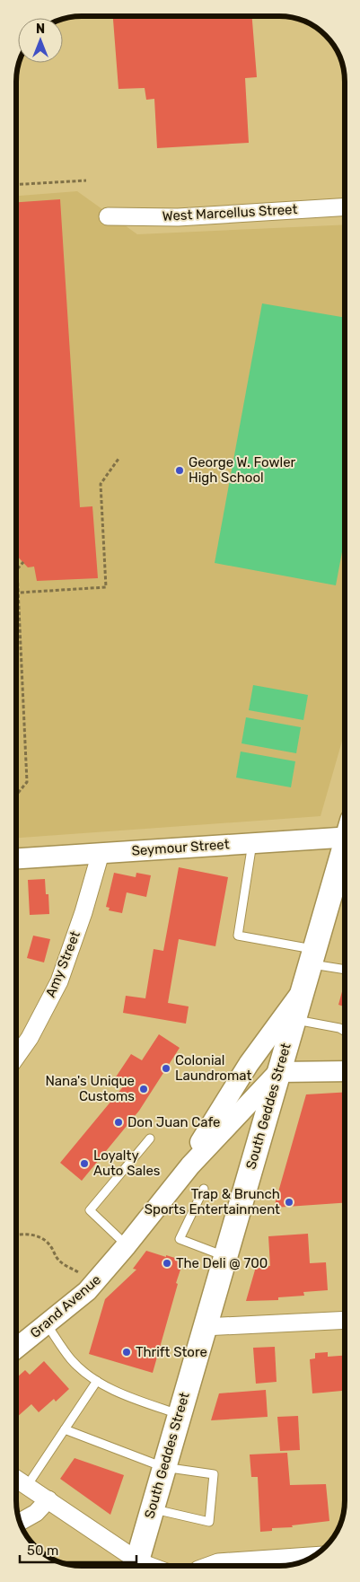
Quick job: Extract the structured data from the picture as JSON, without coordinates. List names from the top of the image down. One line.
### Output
{"streets":{"main road":["South Geddes Street"],"street":["West Marcellus Street","Seymour Street","Amy Street","Grand Avenue"]},"crossings":[["Seymour Street","Amy Street"],["South Geddes Street","Grand Avenue"]],"places":["George W. Fowler High School","Colonial Laundromat","Nana's Unique Customs","Don Juan Cafe","Loyalty Auto Sales","Trap & Brunch Sports Entertainment","The Deli @ 700","Thrift Store"],"scale_bar":"50 m","north":"top"}
